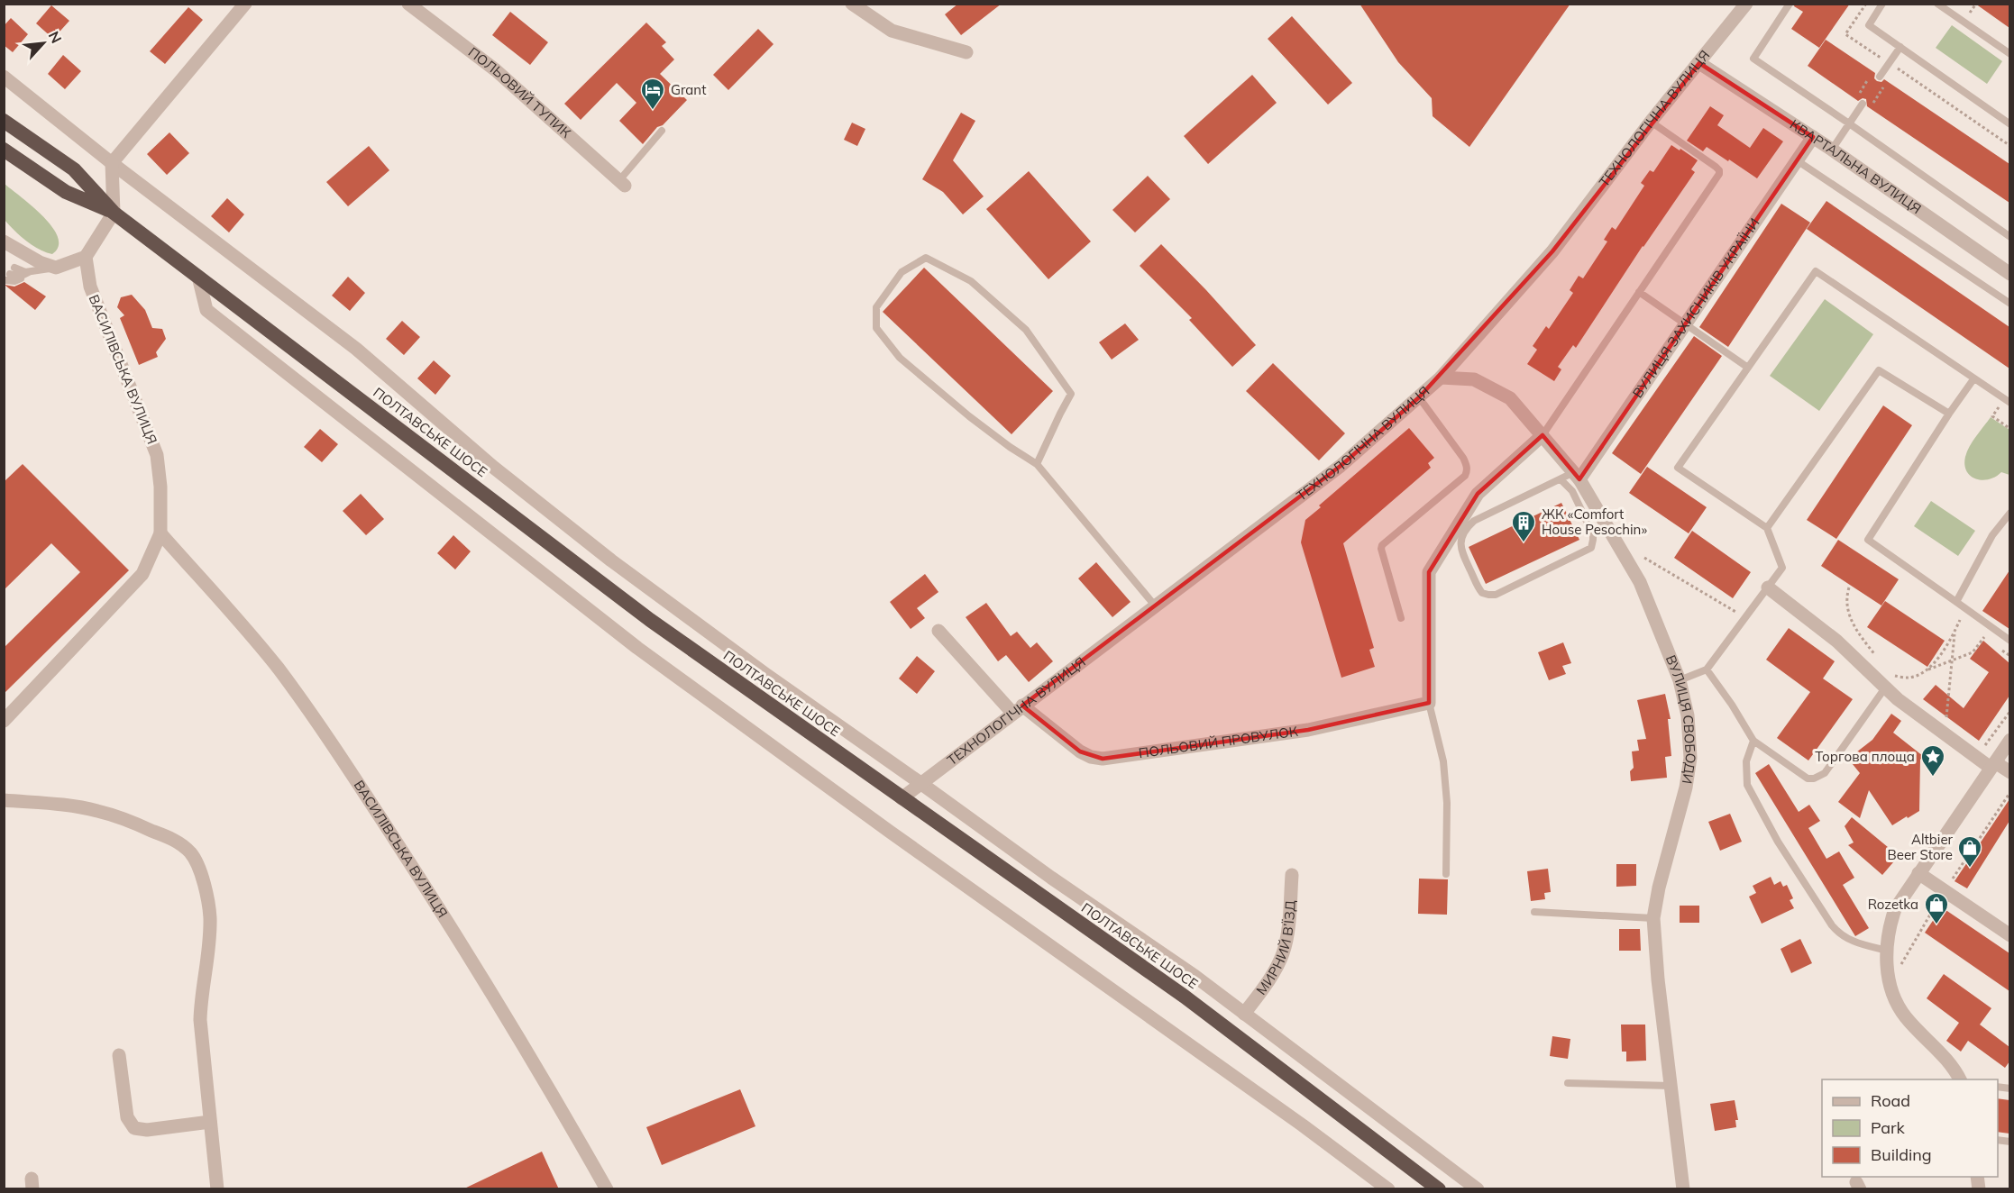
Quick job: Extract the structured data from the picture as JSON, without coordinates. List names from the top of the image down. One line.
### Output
{"streets":{"highway":["ПОЛТАВСЬКЕ ШОСЕ"],"street":["ПОЛЬОВИЙ ТУПИК","ТЕХНОЛОГІЧНА ВУЛИЦЯ","КВАРТАЛЬНА ВУЛИЦЯ","ВУЛИЦЯ ЗАХИСНИКІВ УКРАЇНИ","ВАСИЛІВСЬКА ВУЛИЦЯ","ВУЛИЦЯ СВОБОДИ","ПОЛЬОВИЙ ПРОВУЛОК","МИРНИЙ В’ЇЗД"]},"crossings":[["ТЕХНОЛОГІЧНА ВУЛИЦЯ","КВАРТАЛЬНА ВУЛИЦЯ"],["ТЕХНОЛОГІЧНА ВУЛИЦЯ","ПОЛТАВСЬКЕ ШОСЕ"],["ТЕХНОЛОГІЧНА ВУЛИЦЯ","ВУЛИЦЯ СВОБОДИ"],["ТЕХНОЛОГІЧНА ВУЛИЦЯ","ПОЛЬОВИЙ ПРОВУЛОК"],["КВАРТАЛЬНА ВУЛИЦЯ","ВУЛИЦЯ ЗАХИСНИКІВ УКРАЇНИ"],["ВУЛИЦЯ ЗАХИСНИКІВ УКРАЇНИ","ВУЛИЦЯ СВОБОДИ"]],"places":{"hotel":["Grant"],"building":["ЖК «Comfort House Pesochin»"],"place":["Торгова площа"],"shop":["Altbier Beer Store","Rozetka"]},"legend":["Road","Park","Building"],"north":"top right"}
